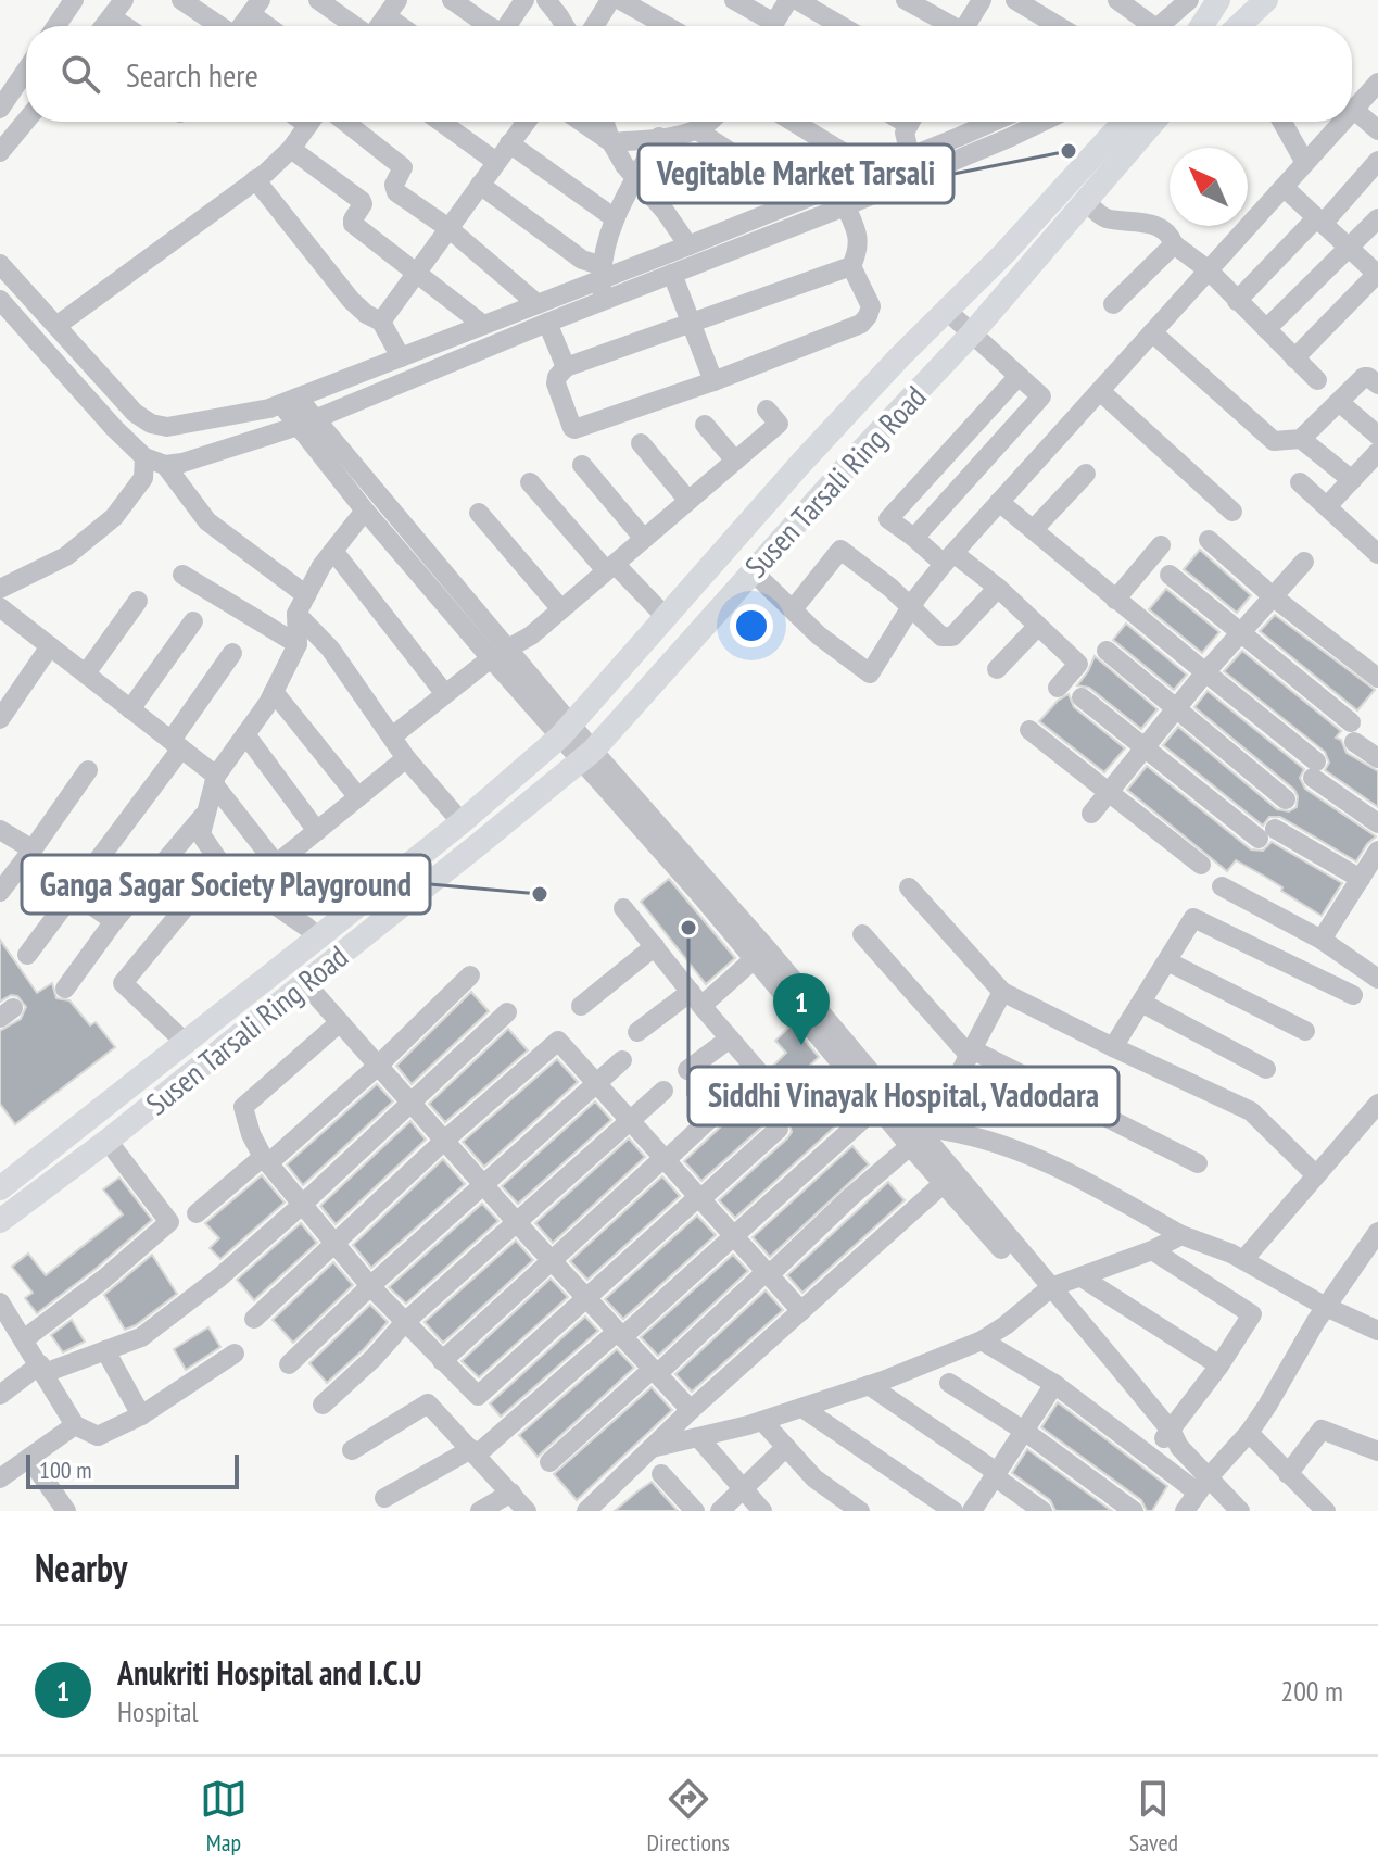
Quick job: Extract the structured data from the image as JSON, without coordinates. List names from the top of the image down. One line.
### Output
{"streets":{"main road":["Susen Tarsali Ring Road"]},"places":["Vegitable Market Tarsali","Ganga Sagar Society Playground","Siddhi Vinayak Hospital, Vadodara"],"scale_bar":"100 m","north":"top left","page":{"search":"Search here","pins":"1","scale":"100 m","heading":"Nearby","list":[{"mark":"1","name":"Anukriti Hospital and I.C.U","note":"Hospital","value":"200 m"}],"nav":["Map","Directions","Saved"]}}
